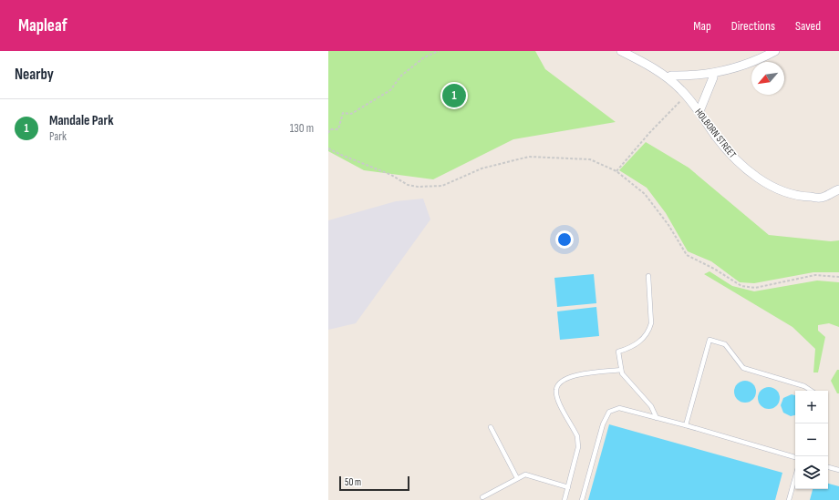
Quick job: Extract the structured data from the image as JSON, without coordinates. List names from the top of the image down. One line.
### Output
{"streets":{"street":["HOLBORN STREET"]},"scale_bar":"50 m","north":"bottom left","page":{"header":"Mapleaf","nav":["Map","Directions","Saved"],"heading":"Nearby","pins":"1","list":[{"mark":"1","name":"Mandale Park","note":"Park","value":"130 m"}],"map_buttons":["+","−"],"scale":"50 m"}}
